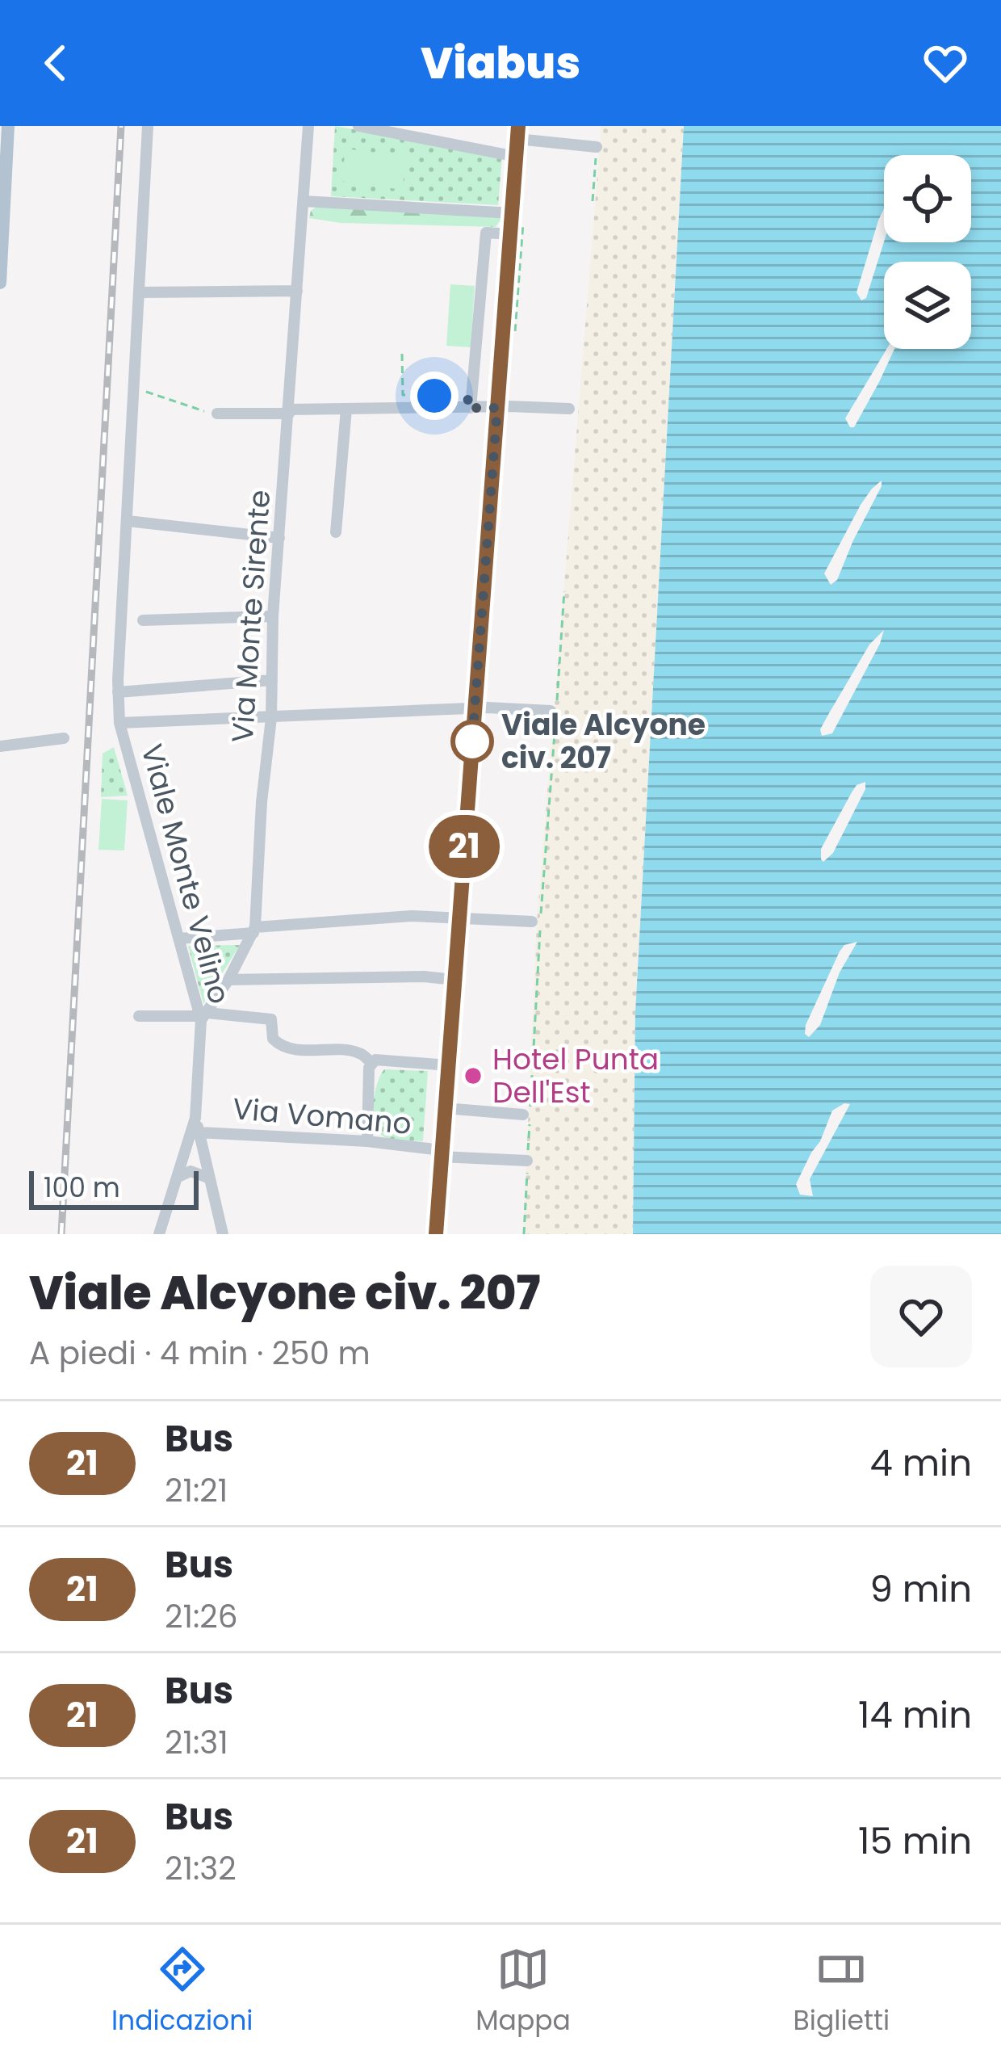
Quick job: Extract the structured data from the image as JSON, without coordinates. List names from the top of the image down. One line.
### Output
{"streets":{"street":["Via Monte Sirente","Viale Monte Velino","Via Vomano"]},"crossings":[["Via Monte Sirente","Viale Monte Velino"]],"places":["Viale Alcyone civ. 207","Hotel Punta Dell'Est"],"lines":["bus line 21"],"scale_bar":"100 m","page":{"header":"Viabus","on_map":"21","scale":"100 m","heading":["Viale Alcyone civ. 207","A piedi · 4 min · 250 m"],"list":[{"mark":"21","name":"Bus","note":"21:21","value":"4 min"},{"mark":"21","name":"Bus","note":"21:26","value":"9 min"},{"mark":"21","name":"Bus","note":"21:31","value":"14 min"},{"mark":"21","name":"Bus","note":"21:32","value":"15 min"}],"tabs":["Indicazioni","Mappa","Biglietti"]}}
